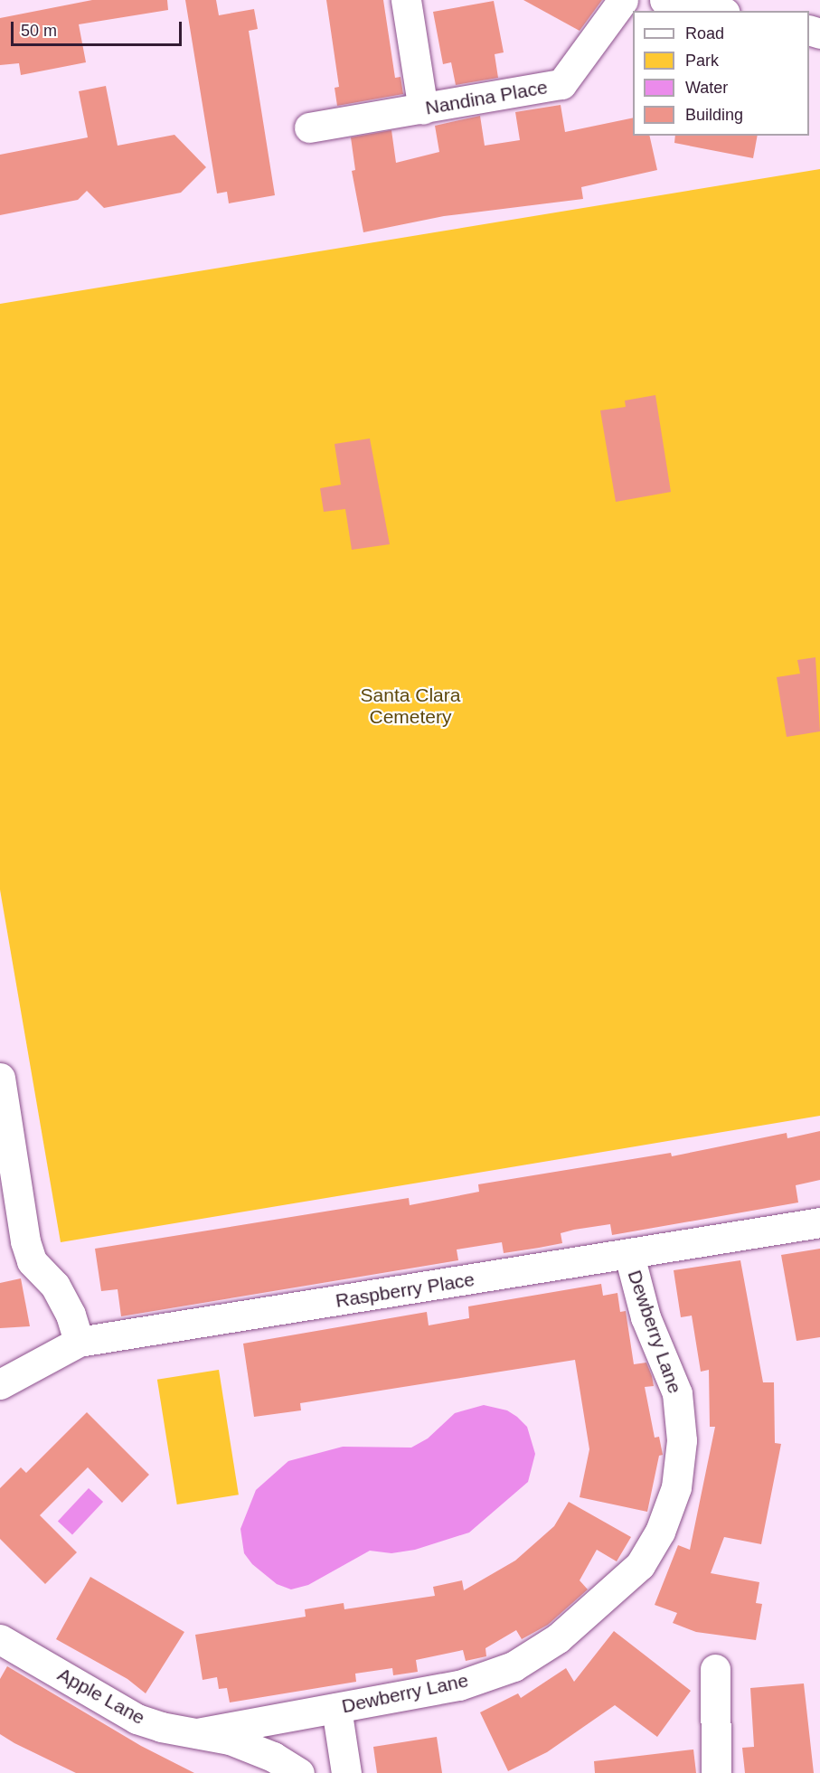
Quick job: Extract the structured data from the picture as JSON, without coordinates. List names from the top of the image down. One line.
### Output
{"streets":{"street":["Nandina Place","Raspberry Place","Dewberry Lane","Apple Lane"]},"crossings":[["Raspberry Place","Dewberry Lane"],["Dewberry Lane","Apple Lane"]],"parks":["Santa Clara Cemetery"],"legend":["Road","Park","Water","Building"],"scale_bar":"50 m"}
